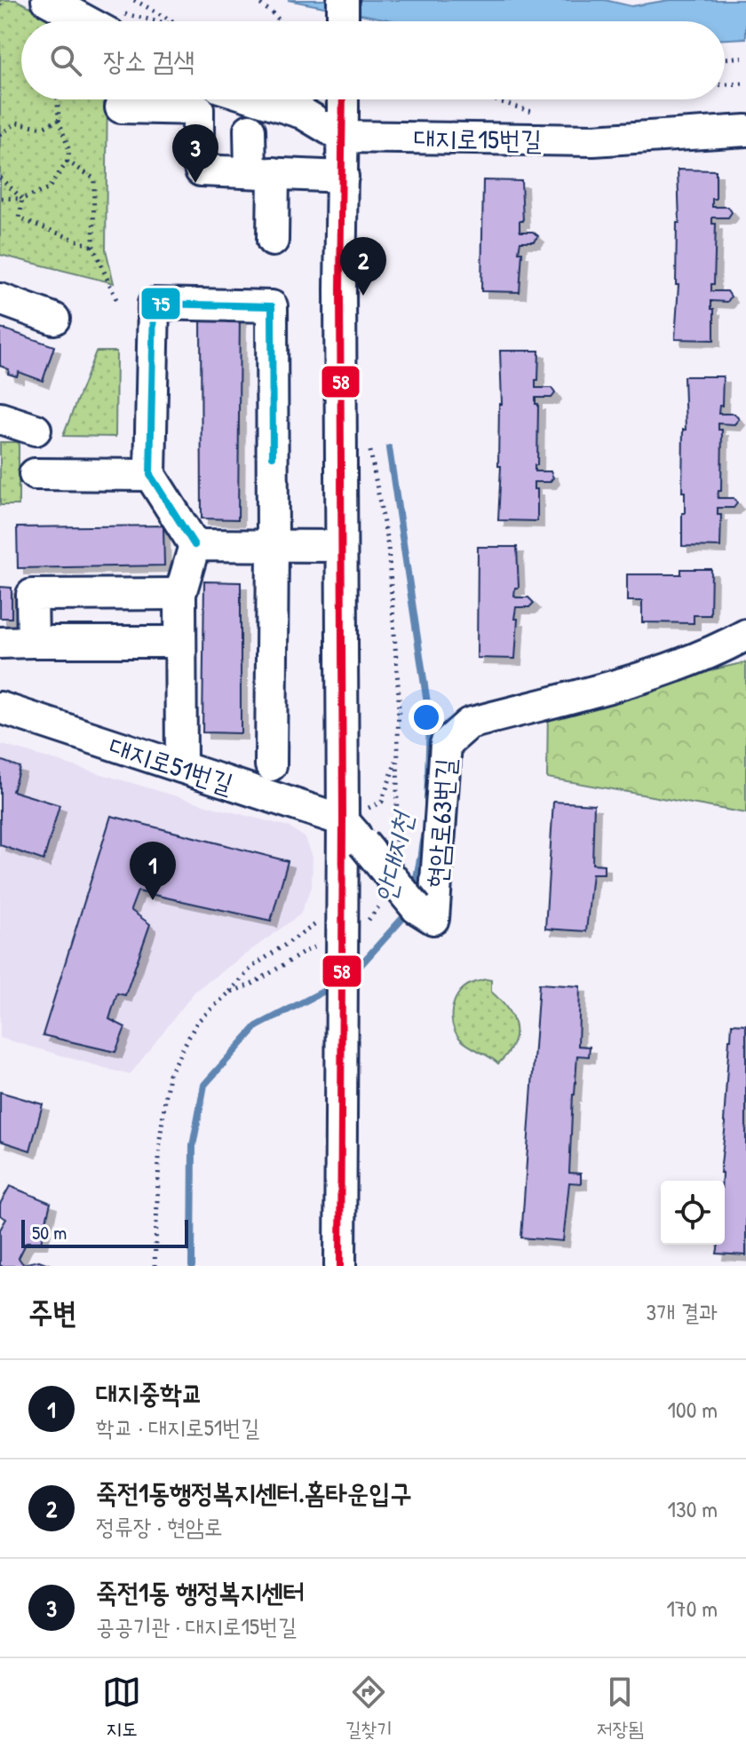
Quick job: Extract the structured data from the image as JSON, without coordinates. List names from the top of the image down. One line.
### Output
{"streets":{"street":["대지로15번길","대지로51번길","현암로63번길"]},"crossings":[["대지로51번길","현암로63번길"]],"water":["안대지천"],"lines":["transit line 58","transit line 75"],"scale_bar":"50 m","page":{"search":"장소 검색","pins":["3","2","1"],"scale":"50 m","heading":["주변","3개 결과"],"list":[{"mark":"1","name":"대지중학교","note":"학교 · 대지로51번길","value":"100 m"},{"mark":"2","name":"죽전1동행정복지센터.홈타운입구","note":"정류장 · 현암로","value":"130 m"},{"mark":"3","name":"죽전1동 행정복지센터","note":"공공기관 · 대지로15번길","value":"170 m"}],"nav":["지도","길찾기","저장됨"]}}
